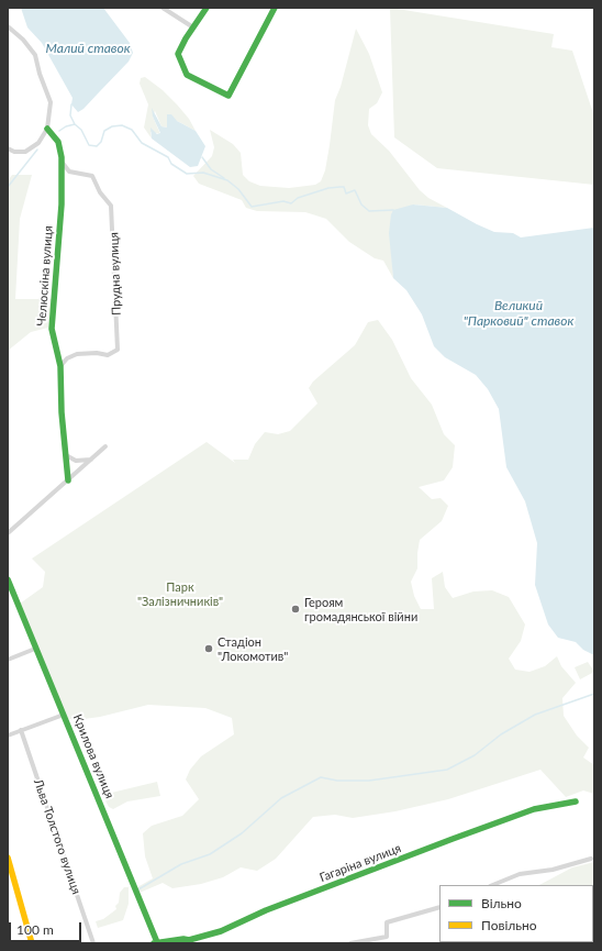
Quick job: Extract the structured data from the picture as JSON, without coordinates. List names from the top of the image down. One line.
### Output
{"streets":{"street":["Прудна вулиця","Челюскіна вулиця","Крилова вулиця","Льва Толстого вулиця","Гагаріна вулиця"]},"crossings":[["Прудна вулиця","Челюскіна вулиця"],["Крилова вулиця","Гагаріна вулиця"]],"water":["Малий ставок","Великий \"Парковий\" ставок"],"parks":["Парк \"Залізничників\""],"places":["Героям громадянської війни","Стадіон \"Локомотив\""],"legend":["Вільно","Повільно"],"scale_bar":"100 m"}
